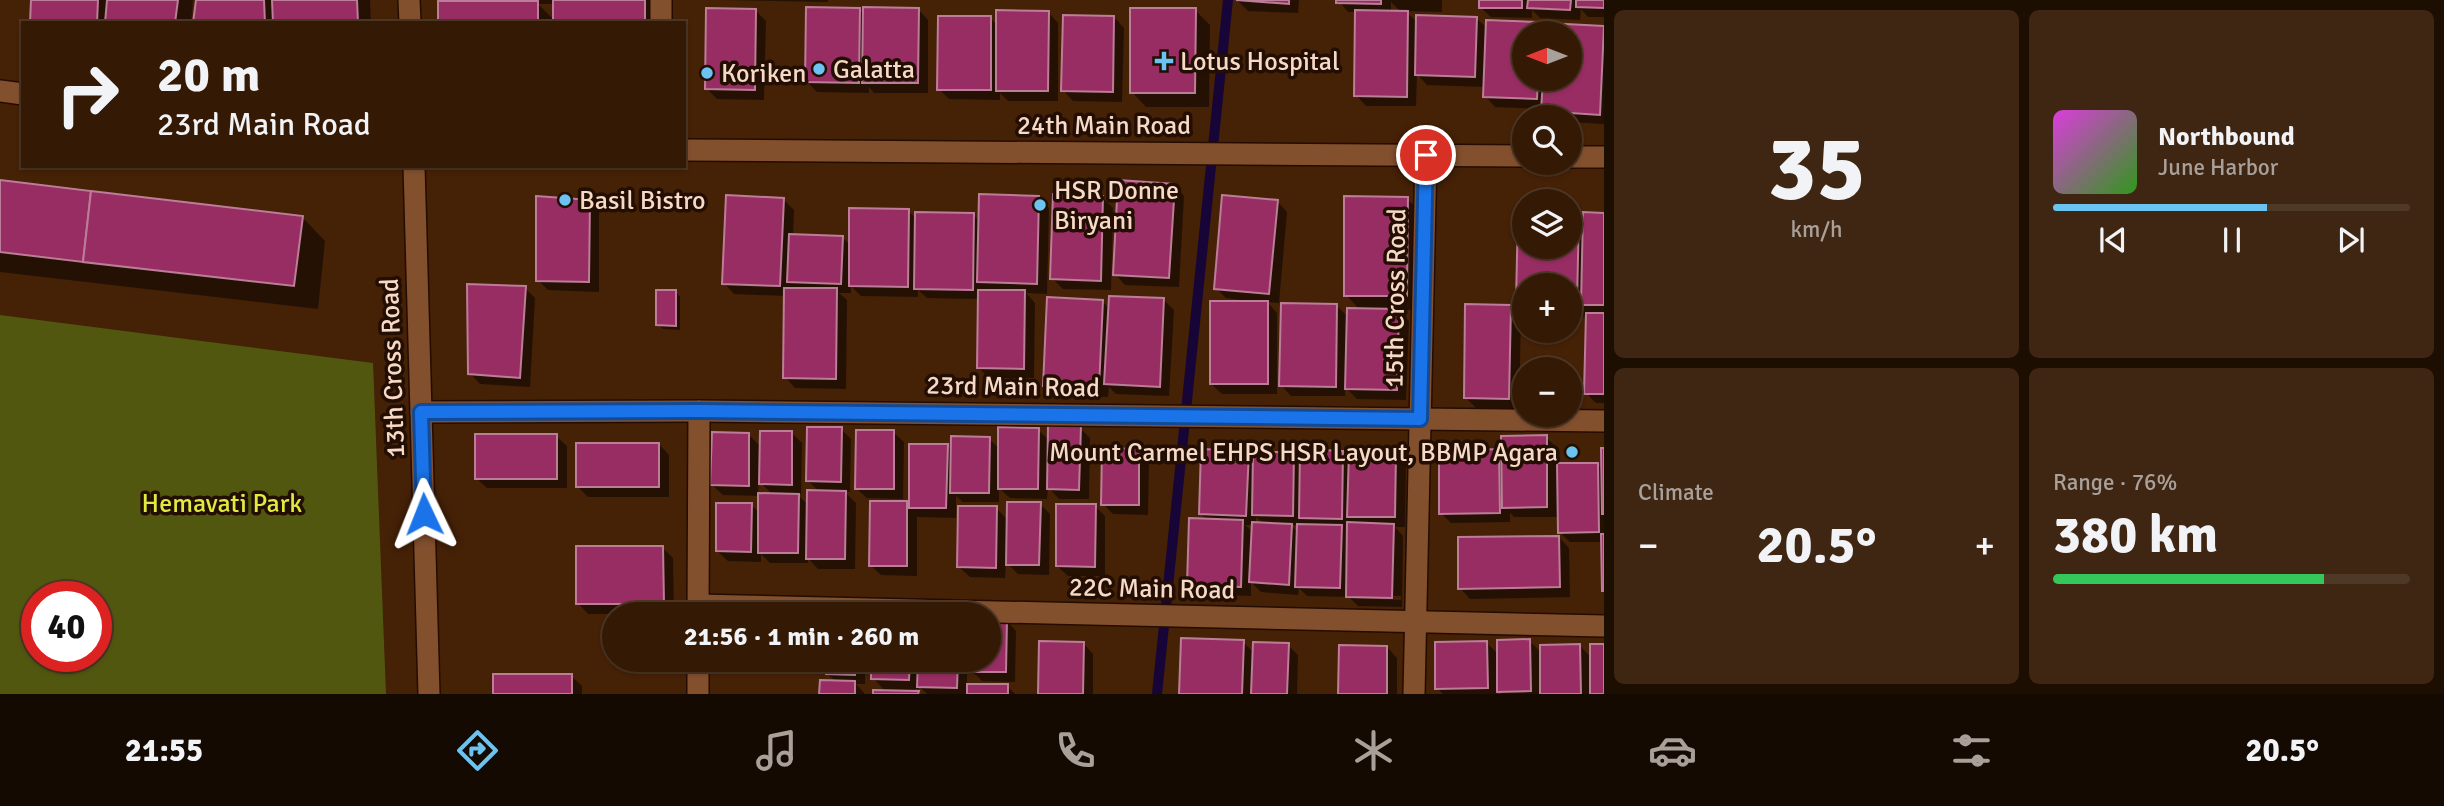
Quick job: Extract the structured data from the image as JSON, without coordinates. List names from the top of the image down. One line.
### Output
{"streets":{"street":["24th Main Road","15th Cross Road","13th Cross Road","23rd Main Road","22C Main Road"]},"crossings":[["24th Main Road","15th Cross Road"],["15th Cross Road","23rd Main Road"],["15th Cross Road","22C Main Road"],["13th Cross Road","23rd Main Road"]],"parks":["Hemavati Park"],"places":{"health":["Lotus Hospital"],"other":["Galatta","Koriken","Basil Bistro","HSR Donne Biryani","Mount Carmel EHPS HSR Layout, BBMP Agara"]},"north":"left","page":{"tile":[["35","km/h"],"Climate",["Range · 76%","380 km"]],"map_buttons":["+","−"],"turn":["20 m","23rd Main Road"],"song":["Northbound","June Harbor"],"heat":["−","20.5°","+"],"limit":"40","trip":"21:56 · 1 min · 260 m","tabs":["21:55","20.5°"]}}
